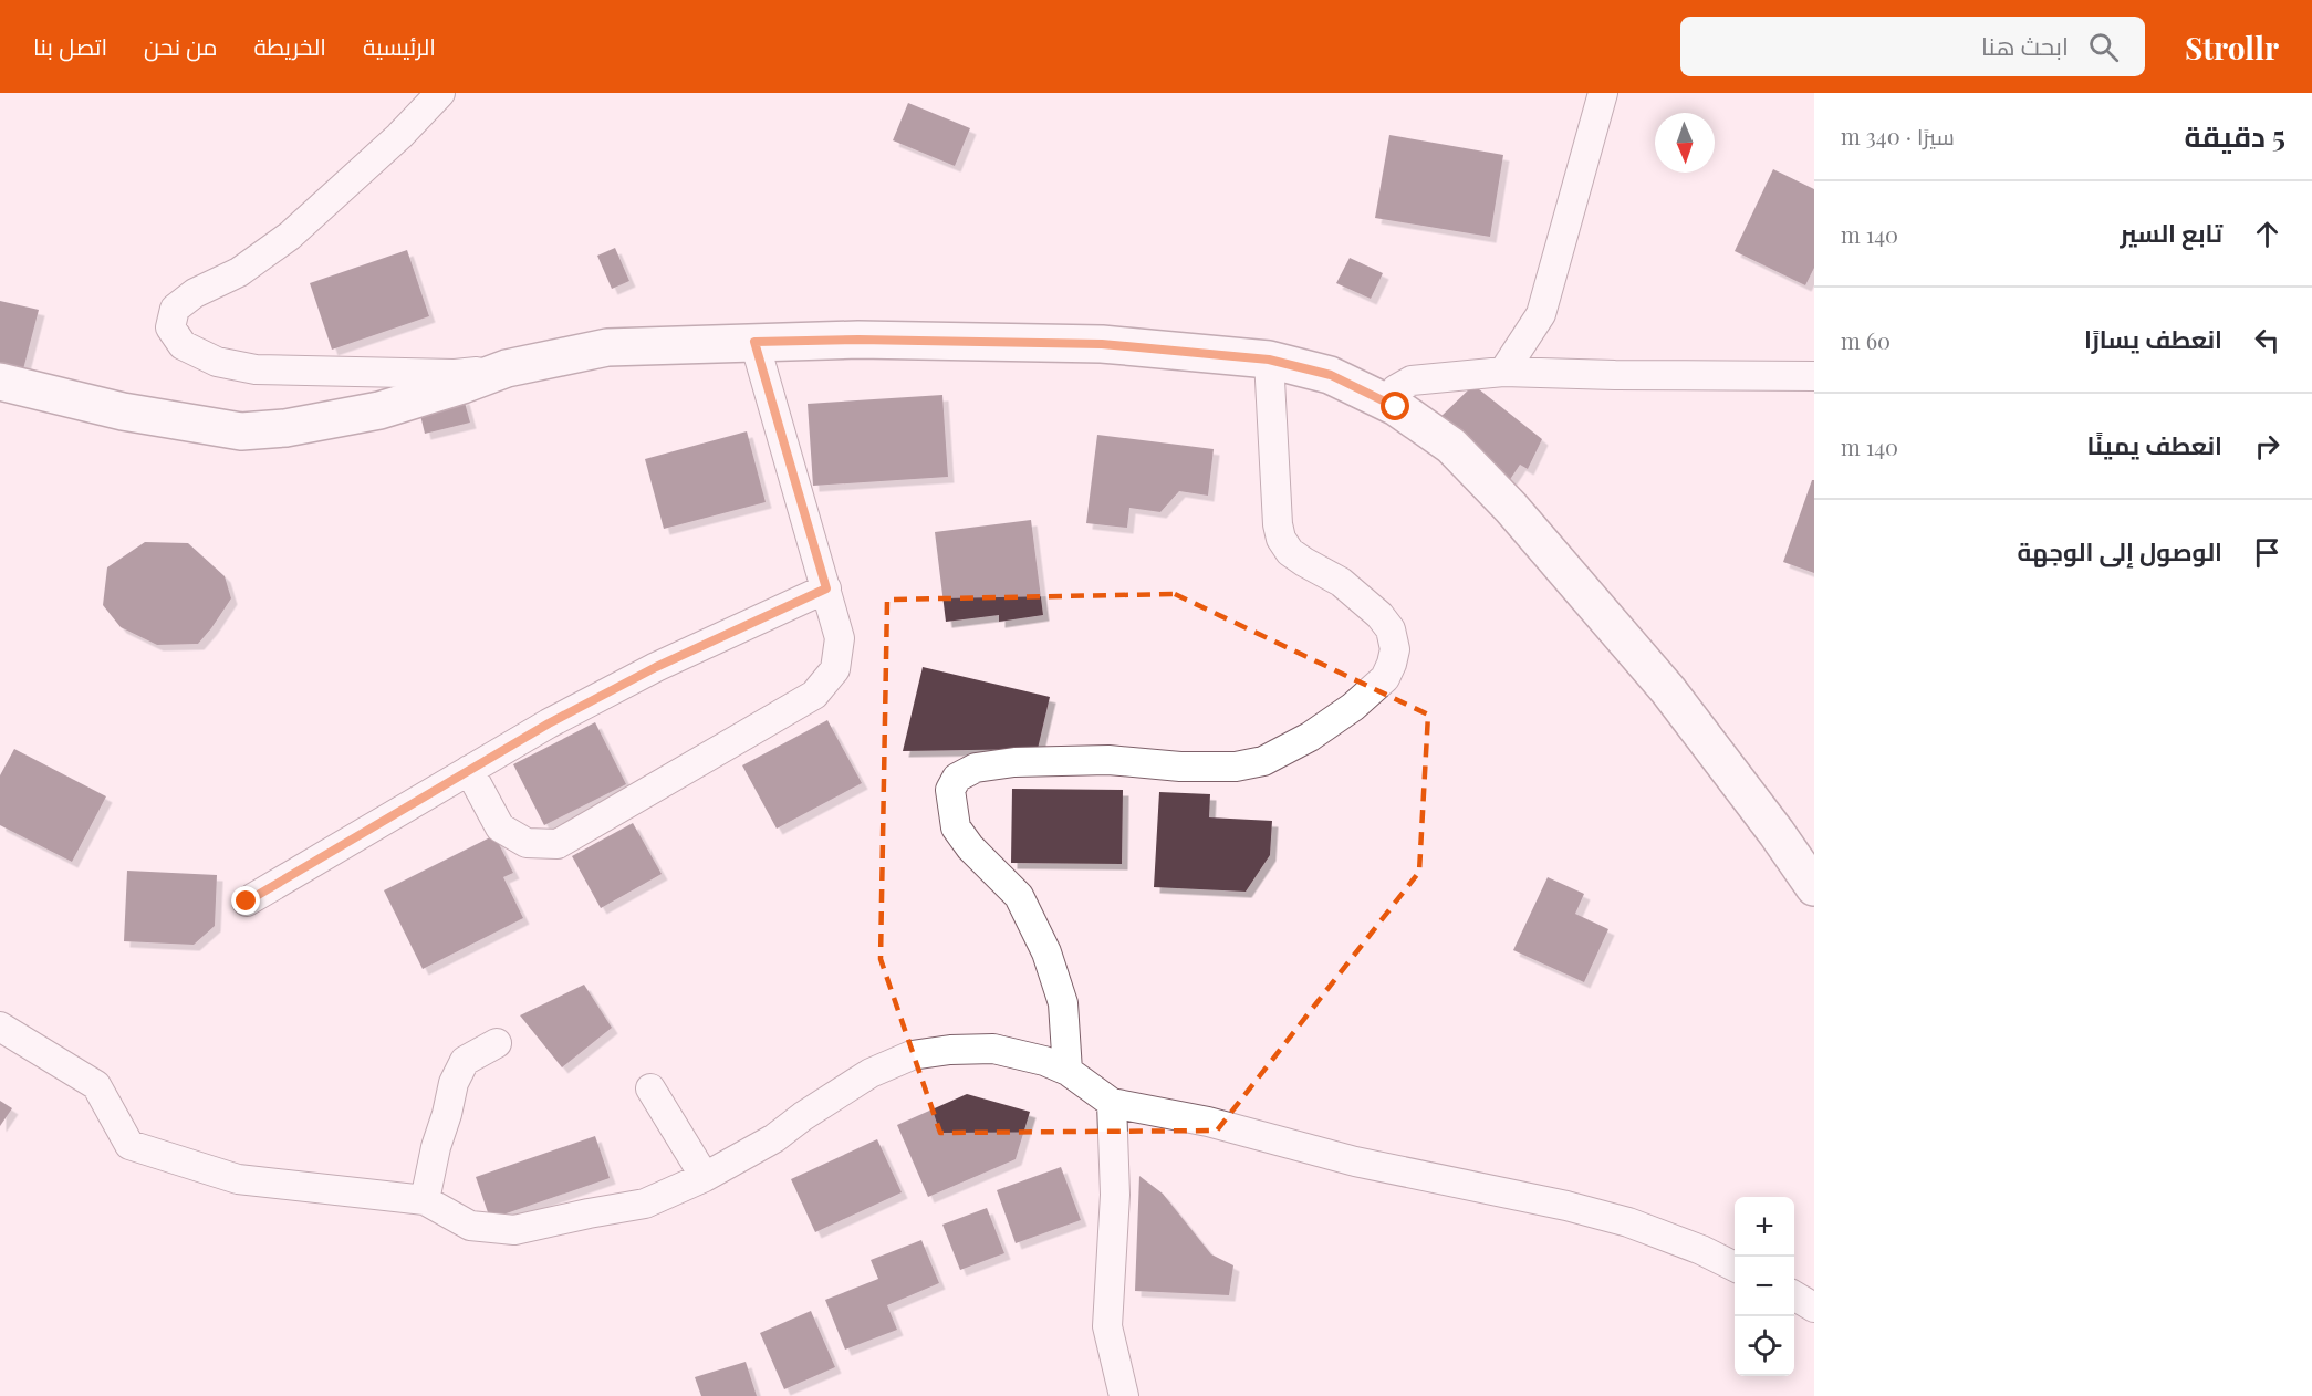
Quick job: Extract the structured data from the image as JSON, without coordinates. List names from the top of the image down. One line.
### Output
{"north":"bottom","page":{"header":"Strollr","search":"ابحث هنا","nav":["الرئيسية","الخريطة","من نحن","اتصل بنا"],"heading":["5 دقيقة","سيرًا · 340 m"],"list":[["تابع السير","140 m"],["انعطف يسارًا","60 m"],["انعطف يمينًا","140 m"],"الوصول إلى الوجهة"],"map_buttons":["+","−"]}}
